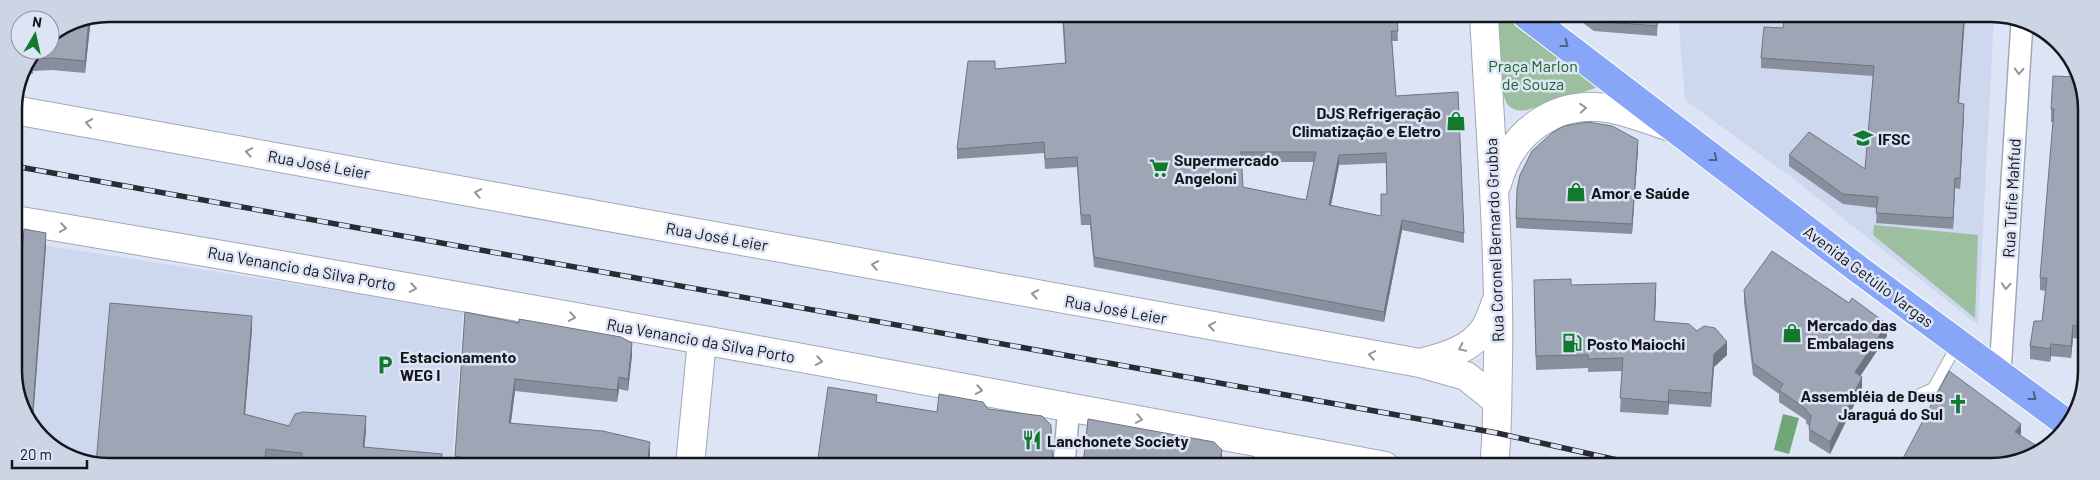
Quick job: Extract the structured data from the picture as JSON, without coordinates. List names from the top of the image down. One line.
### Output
{"streets":{"highway":["Avenida Getúlio Vargas"],"street":["Rua José Leier","Rua Tufie Mahfud","Rua Coronel Bernardo Grubba","Rua Venancio da Silva Porto"]},"crossings":[["Rua José Leier","Rua Coronel Bernardo Grubba"],["Rua Tufie Mahfud","Avenida Getúlio Vargas"],["Rua Coronel Bernardo Grubba","Avenida Getúlio Vargas"]],"one_way":["Rua José Leier","Rua Tufie Mahfud","Rua Venancio da Silva Porto","Avenida Getúlio Vargas"],"parks":["Praça Marlon de Souza"],"places":{"shop":["DJS Refrigeração Climatização e Eletro","Amor e Saúde","Mercado das Embalagens"],"school or university":["IFSC"],"supermarket":["Supermercado Angeloni"],"fuel station":["Posto Maiochi"],"parking":["Estacionamento WEG I"],"church":["Assembléia de Deus Jaraguá do Sul"],"restaurant":["Lanchonete Society"]},"scale_bar":"20 m","north":"top"}
